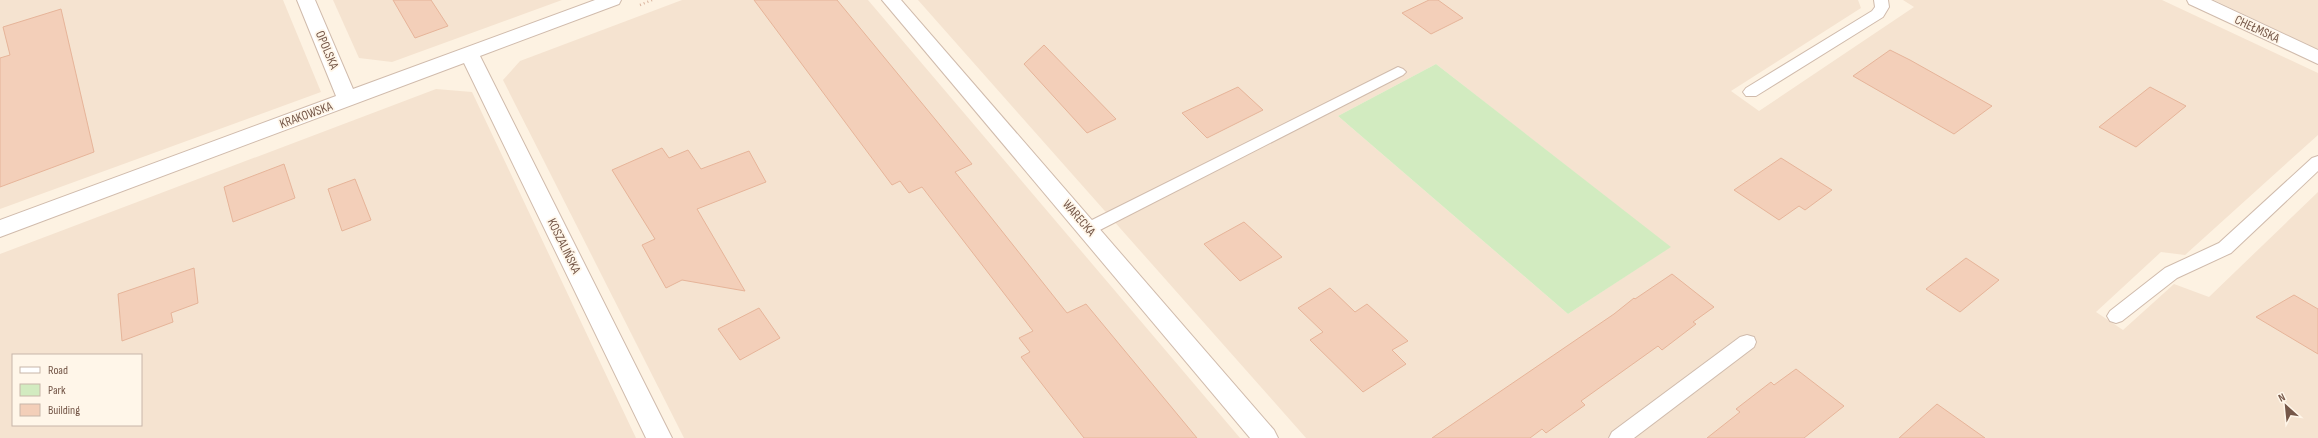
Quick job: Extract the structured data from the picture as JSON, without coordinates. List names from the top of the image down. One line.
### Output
{"streets":{"street":["CHEŁMSKA","OPOLSKA","KRAKOWSKA","WARECKA","KOSZALIŃSKA"]},"crossings":[["OPOLSKA","KRAKOWSKA"],["KRAKOWSKA","KOSZALIŃSKA"]],"legend":["Road","Park","Building"],"north":"top left"}
